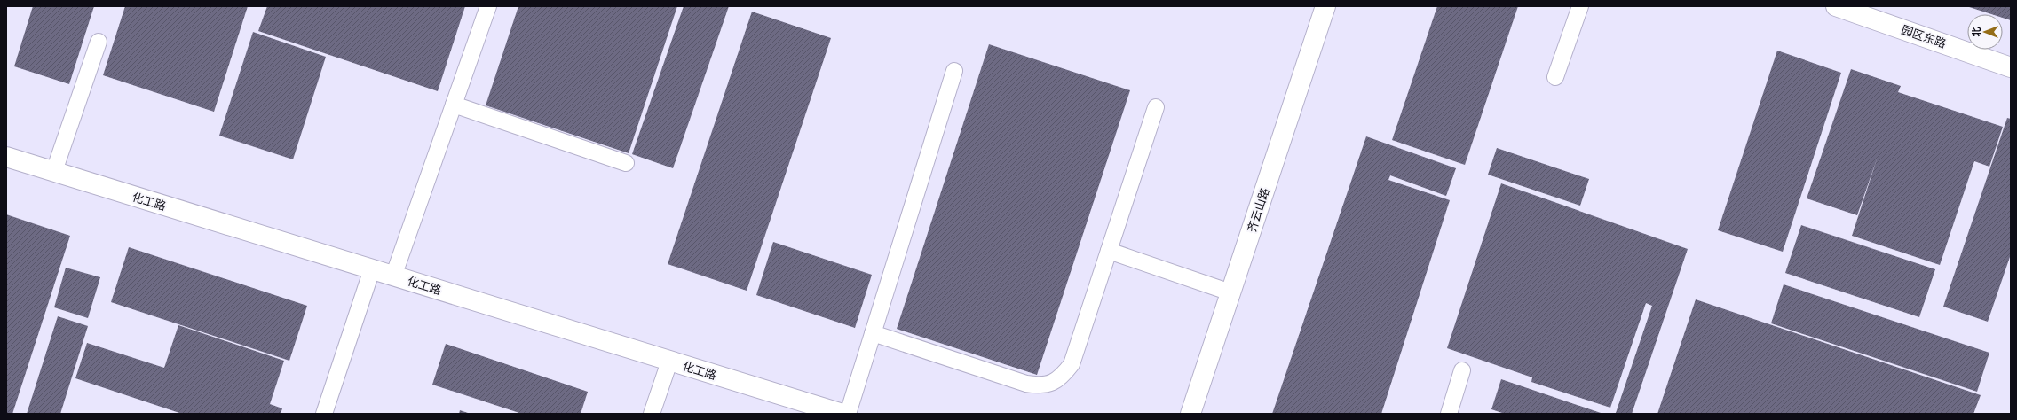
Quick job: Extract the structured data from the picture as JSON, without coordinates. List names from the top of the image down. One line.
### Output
{"streets":{"street":["园区东路","化工路","齐云山路"]},"north":"left"}
